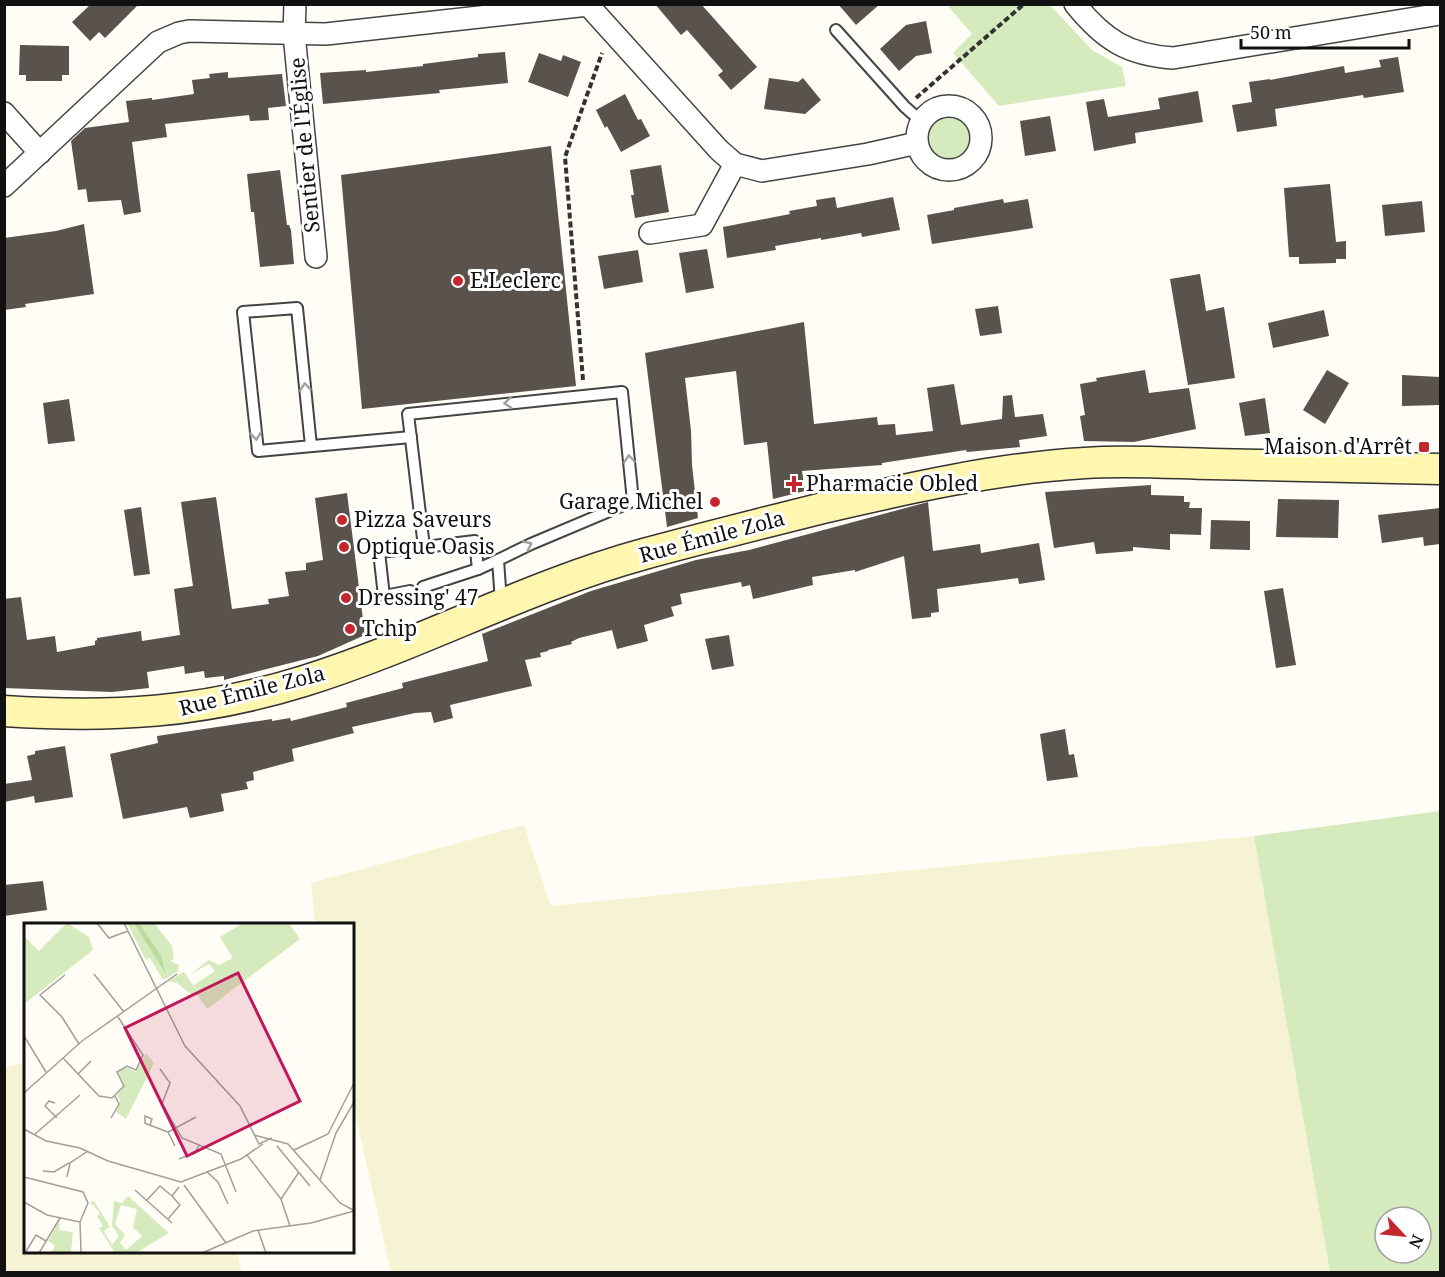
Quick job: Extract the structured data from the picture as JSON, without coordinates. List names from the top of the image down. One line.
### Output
{"streets":{"main road":["Rue Émile Zola"],"street":["Sentier de l'Église"]},"places":{"other":["E.Leclerc","Garage Michel","Pizza Saveurs","Optique Oasis","Dressing' 47","Tchip"],"transit":["Maison d'Arrêt"],"health":["Pharmacie Obled"]},"scale_bar":"50 m","north":"bottom right"}
